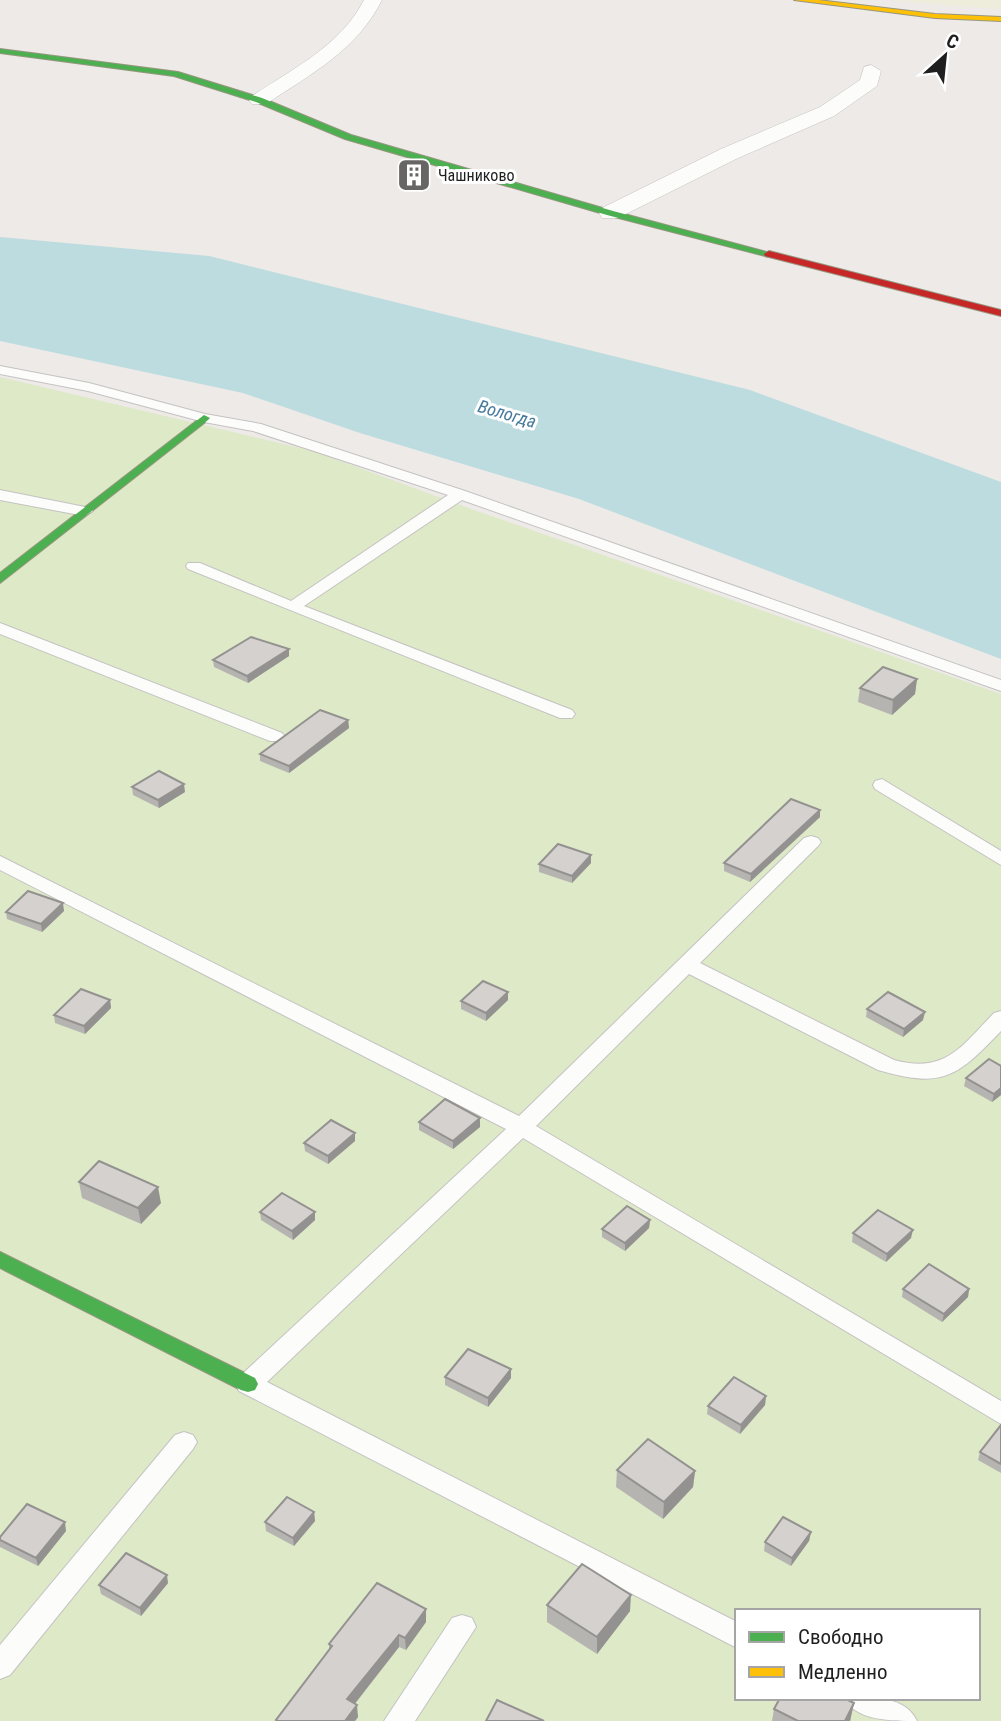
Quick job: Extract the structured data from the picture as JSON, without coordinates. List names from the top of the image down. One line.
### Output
{"water":["Вологда"],"places":{"building":["Чашниково"]},"legend":["Свободно","Медленно"],"north":"top right"}
